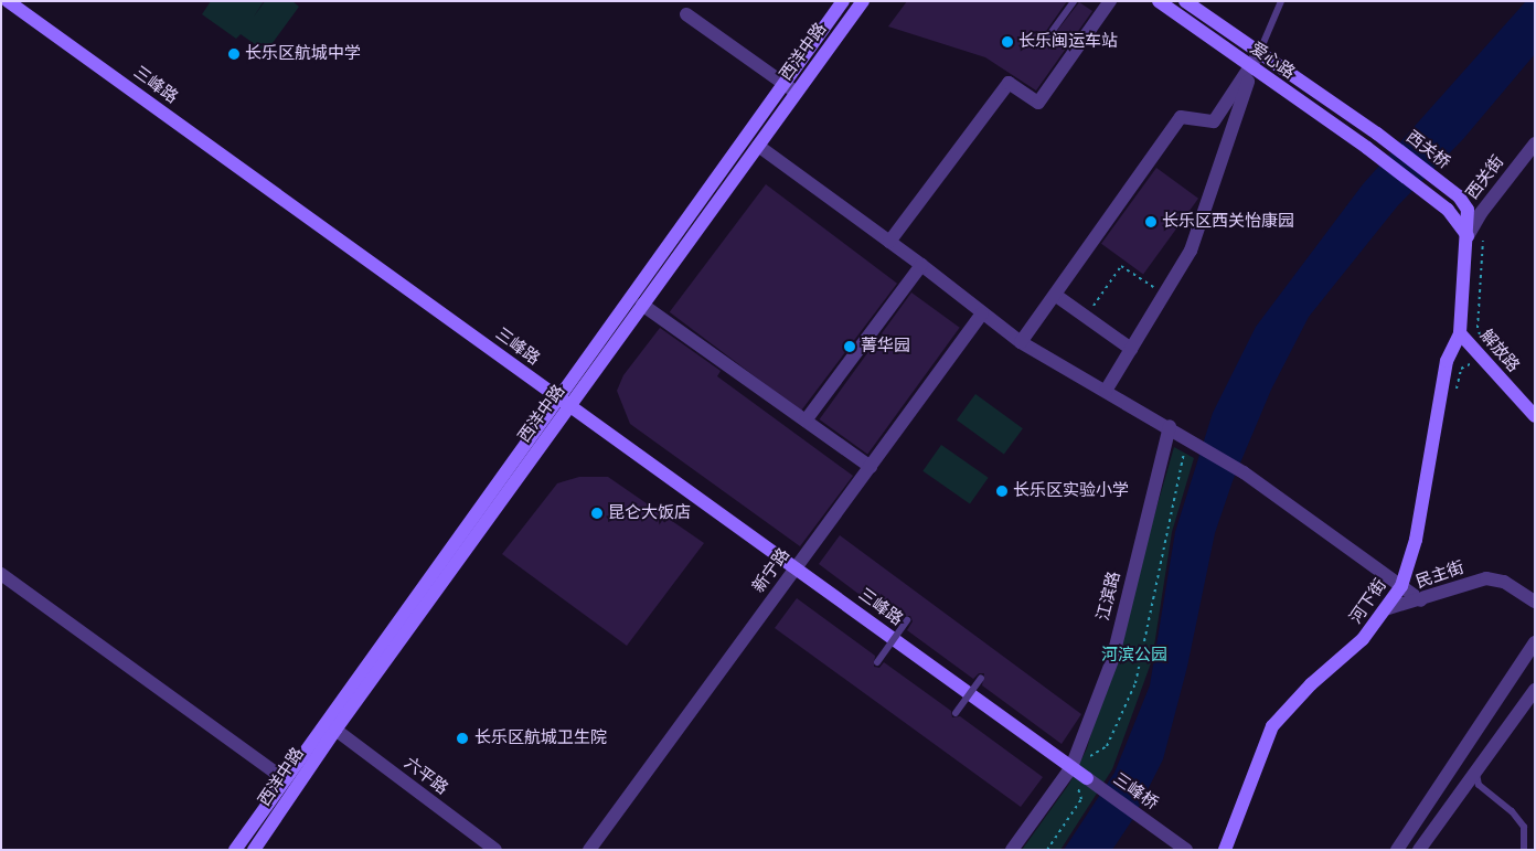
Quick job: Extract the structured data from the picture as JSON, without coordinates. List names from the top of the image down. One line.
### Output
{"streets":{"main road":["西洋中路","爱心路","三峰路","西关桥","解放路","河下街"],"street":["西关街","新宁路","民主街","江滨路","六平路","三峰桥"]},"crossings":[["西洋中路","三峰路"],["西洋中路","六平路"],["爱心路","西关桥"],["爱心路","西关街"],["爱心路","解放路"],["三峰路","新宁路"],["三峰路","江滨路"],["三峰路","三峰桥"],["西关桥","西关街"],["西关桥","解放路"],["西关街","解放路"],["解放路","河下街"],["民主街","河下街"]],"parks":["河滨公园"],"places":["长乐闽运车站","长乐区航城中学","长乐区西关怡康园","菁华园","长乐区实验小学","昆仑大饭店","长乐区航城卫生院"]}
